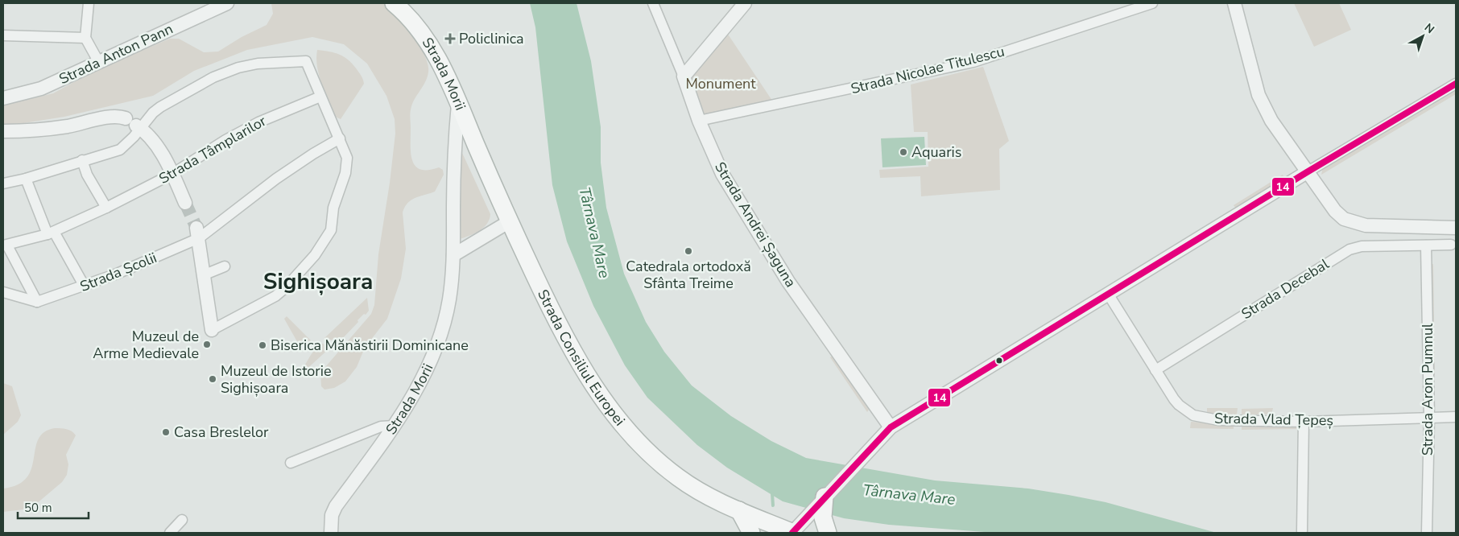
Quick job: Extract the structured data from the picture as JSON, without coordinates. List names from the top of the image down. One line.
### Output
{"streets":{"highway":["Strada Morii","Strada Consiliul Europei"],"street":["Strada Anton Pann","Strada Nicolae Titulescu","Strada Tâmplarilor","Strada Andrei Șaguna","Strada Școlii","Strada Decebal","Strada Aron Pumnul","Strada Vlad Țepeș"]},"crossings":[["Strada Nicolae Titulescu","Strada Andrei Șaguna"],["Strada Morii","Strada Consiliul Europei"],["Strada Decebal","Strada Aron Pumnul"],["Strada Decebal","Strada Vlad Țepeș"],["Strada Aron Pumnul","Strada Vlad Țepeș"]],"districts":["Sighișoara"],"water":["Târnava Mare"],"parks":["Monument"],"places":{"health":["Policlinica"],"other":["Aquaris","Catedrala ortodoxă Sfânta Treime","Muzeul de Arme Medievale","Biserica Mănăstirii Dominicane","Muzeul de Istorie Sighișoara","Casa Breslelor"]},"lines":["transit line 14"],"scale_bar":"50 m","north":"top right"}
